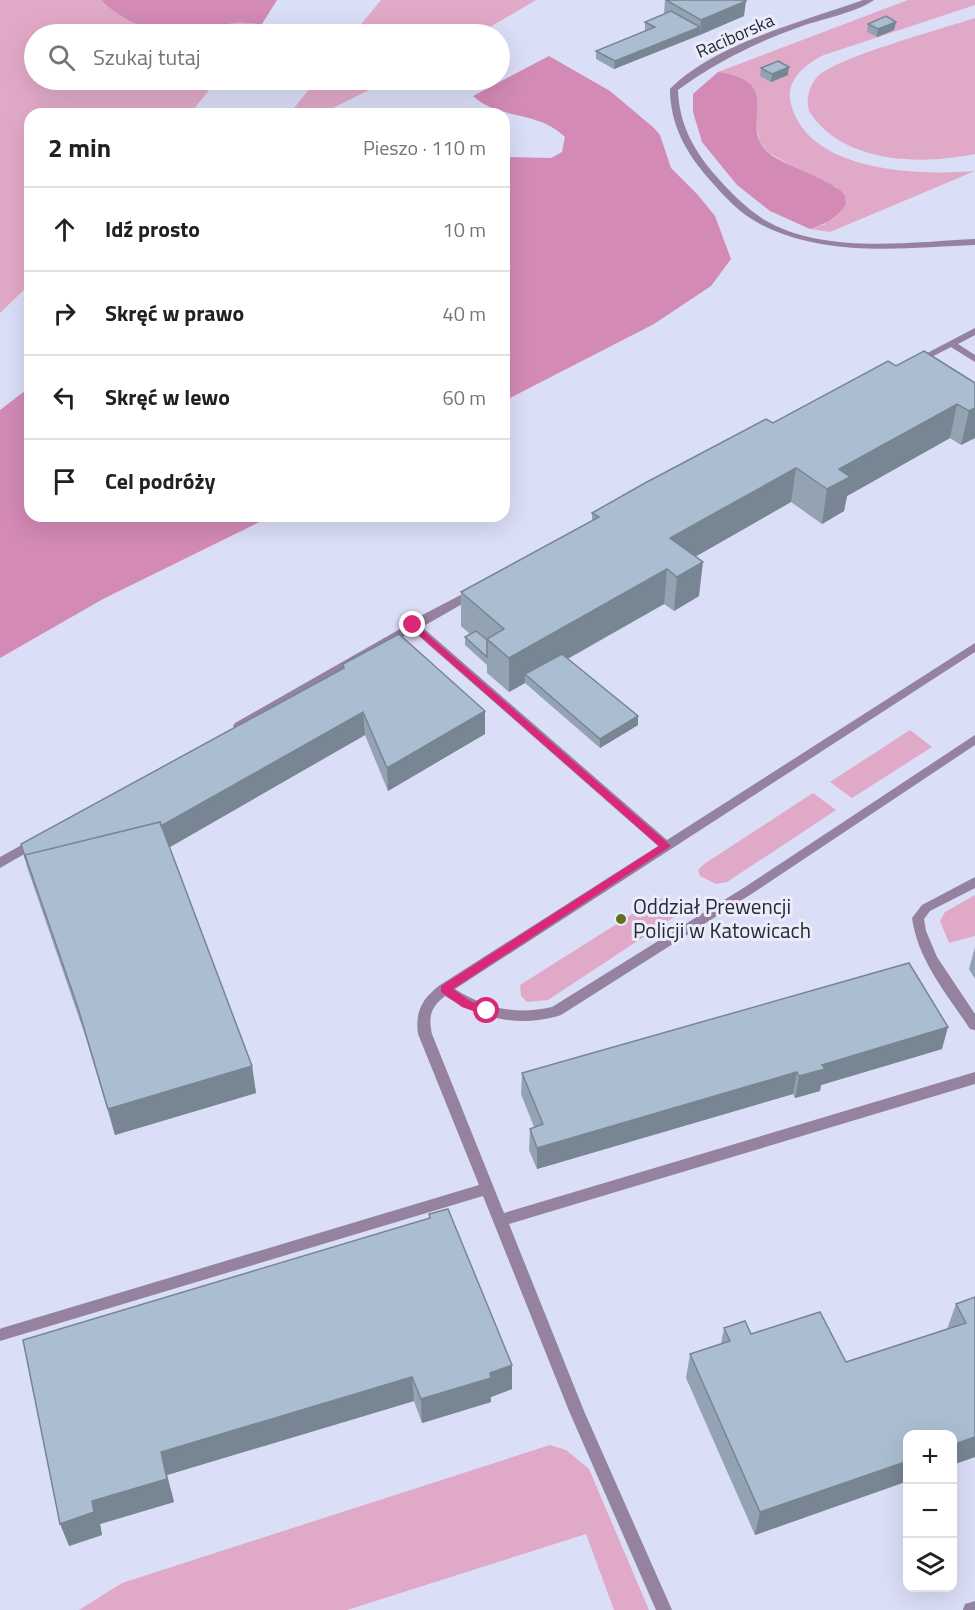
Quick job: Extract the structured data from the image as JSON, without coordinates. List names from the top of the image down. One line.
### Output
{"streets":{"street":["Raciborska"]},"places":["Oddział Prewencji Policji w Katowicach"],"page":{"search":"Szukaj tutaj","heading":["2 min","Pieszo · 110 m"],"list":[["Idź prosto","10 m"],["Skręć w prawo","40 m"],["Skręć w lewo","60 m"],"Cel podróży"],"map_buttons":["+","−"]}}
